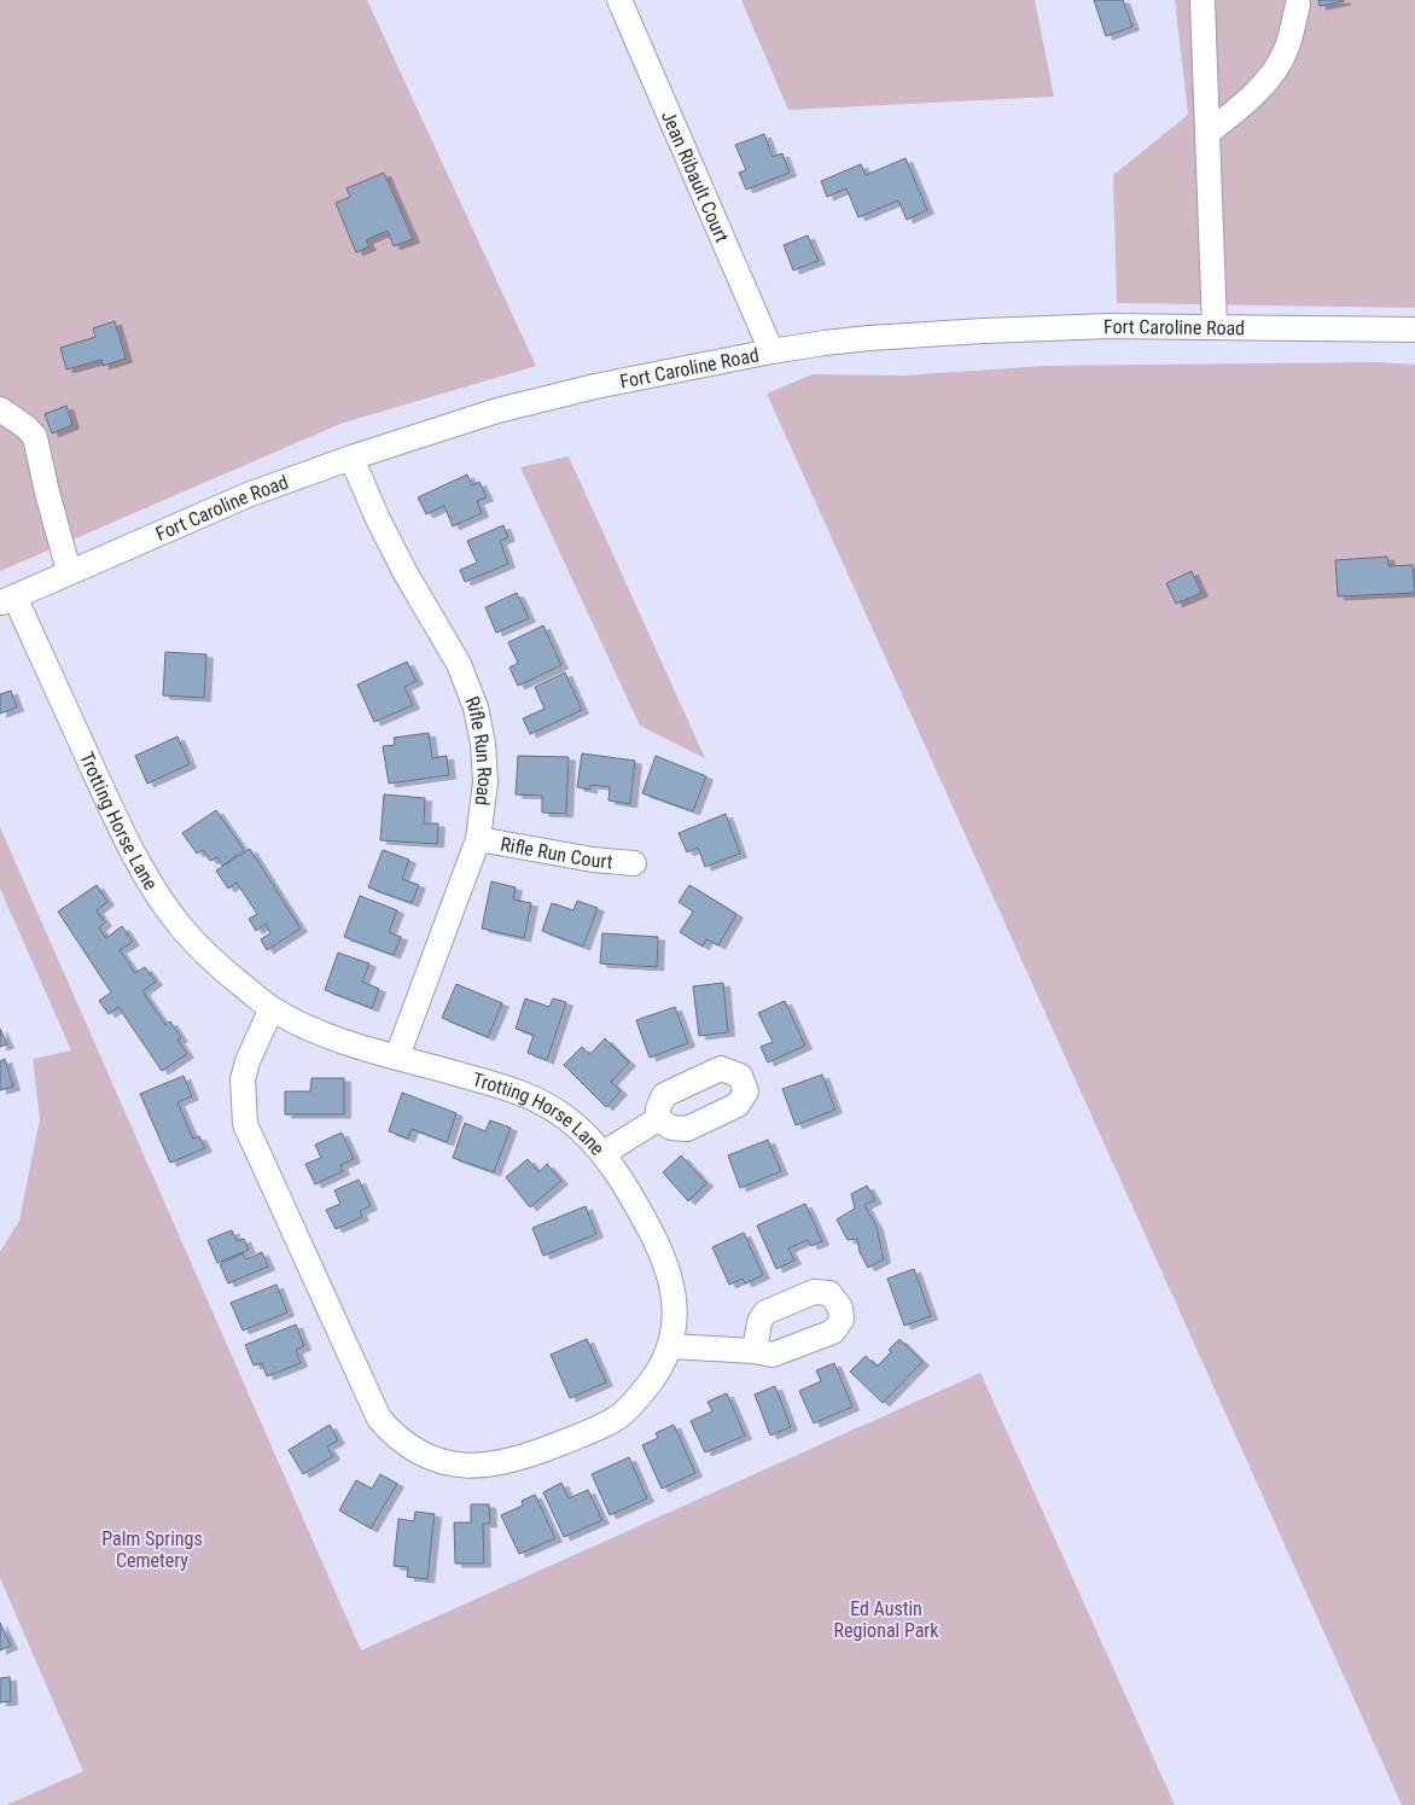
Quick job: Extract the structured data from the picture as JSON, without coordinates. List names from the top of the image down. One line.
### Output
{"streets":{"street":["Jean Ribault Court","Fort Caroline Road","Rifle Run Road","Trotting Horse Lane","Rifle Run Court"]},"crossings":[["Jean Ribault Court","Fort Caroline Road"],["Fort Caroline Road","Rifle Run Road"],["Fort Caroline Road","Trotting Horse Lane"],["Rifle Run Road","Trotting Horse Lane"],["Rifle Run Road","Rifle Run Court"]],"parks":["Palm Springs Cemetery","Ed Austin Regional Park"]}
